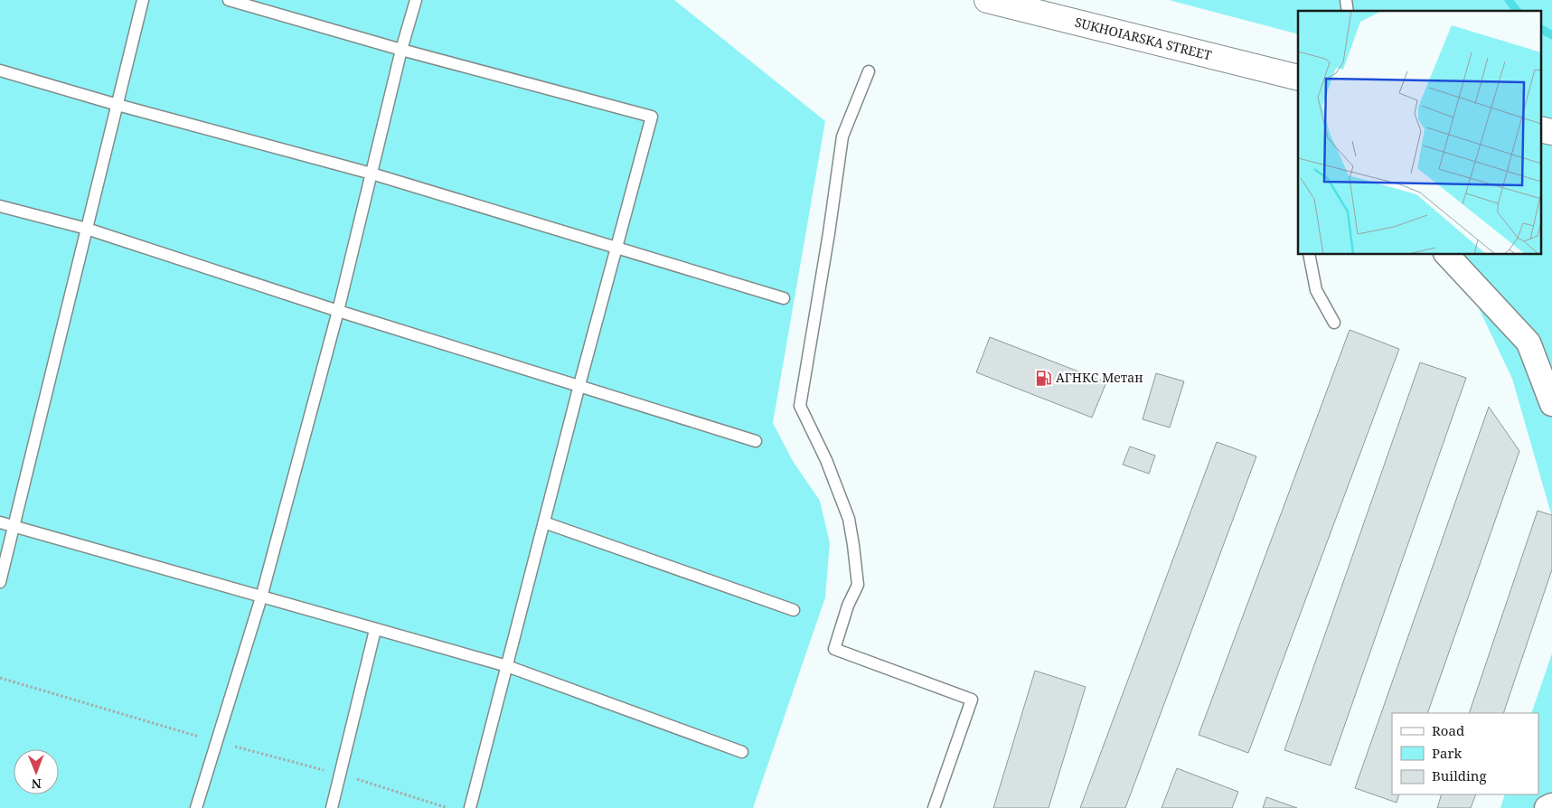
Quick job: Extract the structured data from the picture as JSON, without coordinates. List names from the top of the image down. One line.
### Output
{"streets":{"street":["SUKHOIARSKA STREET"]},"places":{"fuel station":["АГНКС Метан"]},"legend":["Road","Park","Building"],"north":"bottom"}
